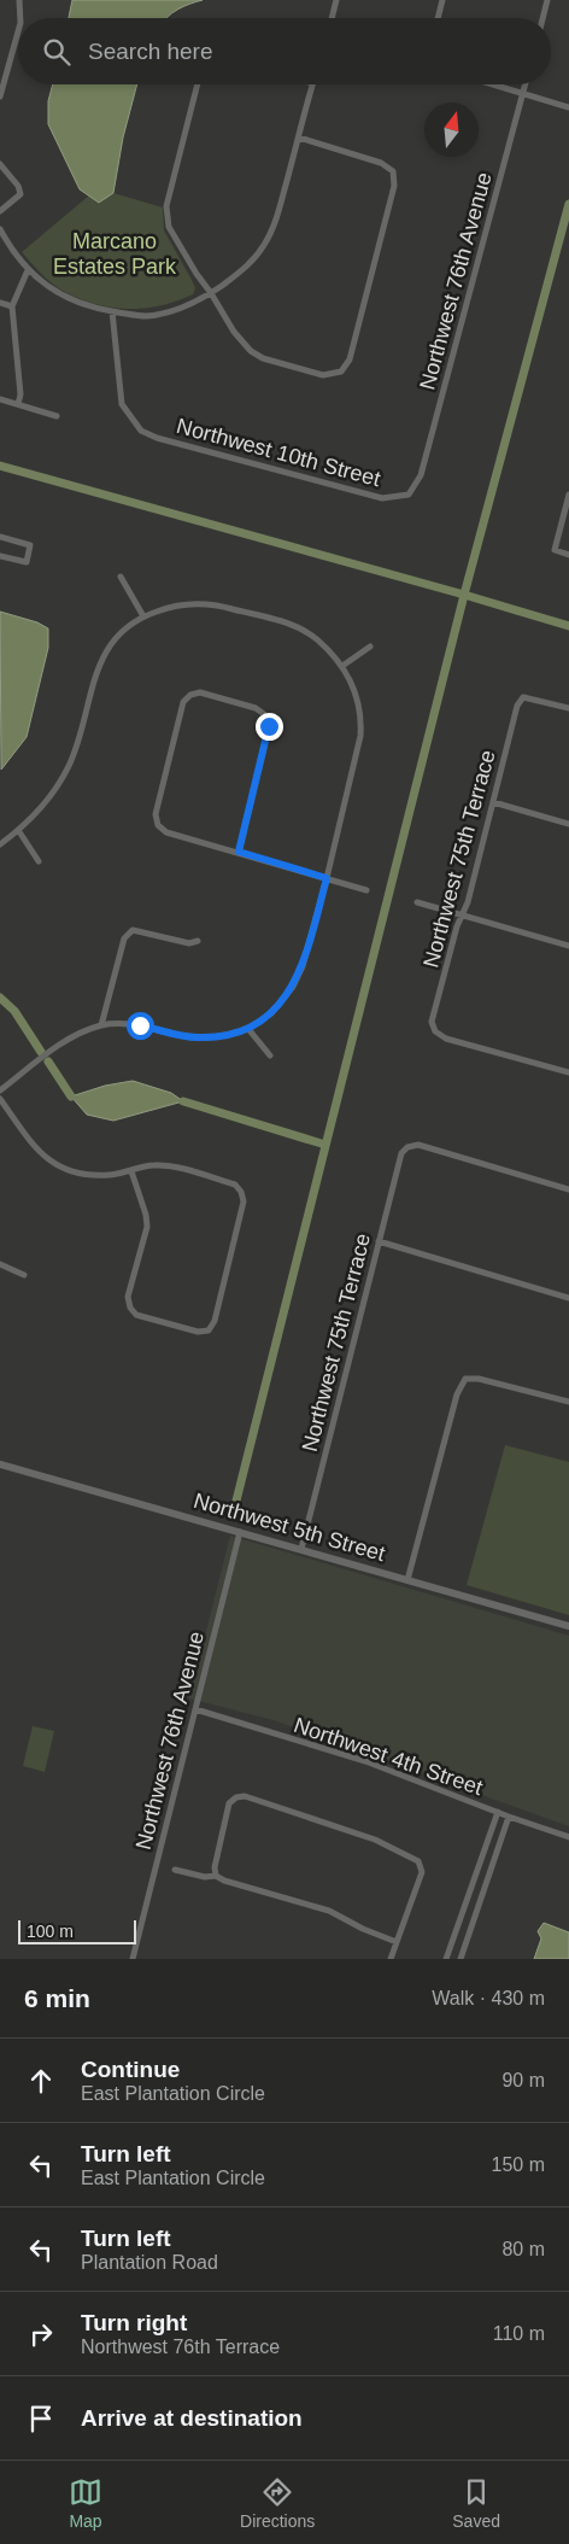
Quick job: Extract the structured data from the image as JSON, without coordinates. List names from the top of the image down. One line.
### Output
{"streets":{"street":["Northwest 76th Avenue","Northwest 10th Street","Northwest 75th Terrace","Northwest 5th Street","Northwest 4th Street"]},"crossings":[["Northwest 76th Avenue","Northwest 10th Street"],["Northwest 76th Avenue","Northwest 5th Street"],["Northwest 76th Avenue","Northwest 4th Street"],["Northwest 75th Terrace","Northwest 5th Street"]],"parks":["Marcano Estates Park"],"scale_bar":"100 m","north":"top","page":{"search":"Search here","scale":"100 m","heading":["6 min","Walk · 430 m"],"list":[["Continue","East Plantation Circle","90 m"],["Turn left","East Plantation Circle","150 m"],["Turn left","Plantation Road","80 m"],["Turn right","Northwest 76th Terrace","110 m"],"Arrive at destination"],"nav":["Map","Directions","Saved"]}}
